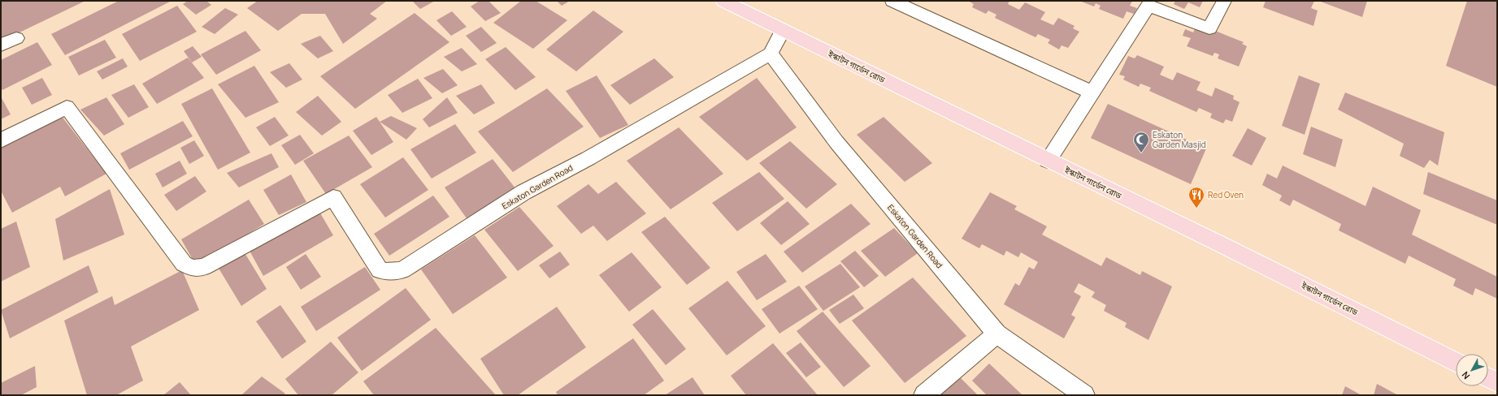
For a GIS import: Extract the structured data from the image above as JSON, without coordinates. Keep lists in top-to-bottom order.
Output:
{
  "streets": {
    "main road": ["ইস্কাটন গার্ডেন রোড"],
    "street": ["Eskaton Garden Road"]
  },
  "places": {
    "mosque": ["Eskaton Garden Masjid"],
    "restaurant": ["Red Oven"]
  },
  "north": "bottom left"
}
